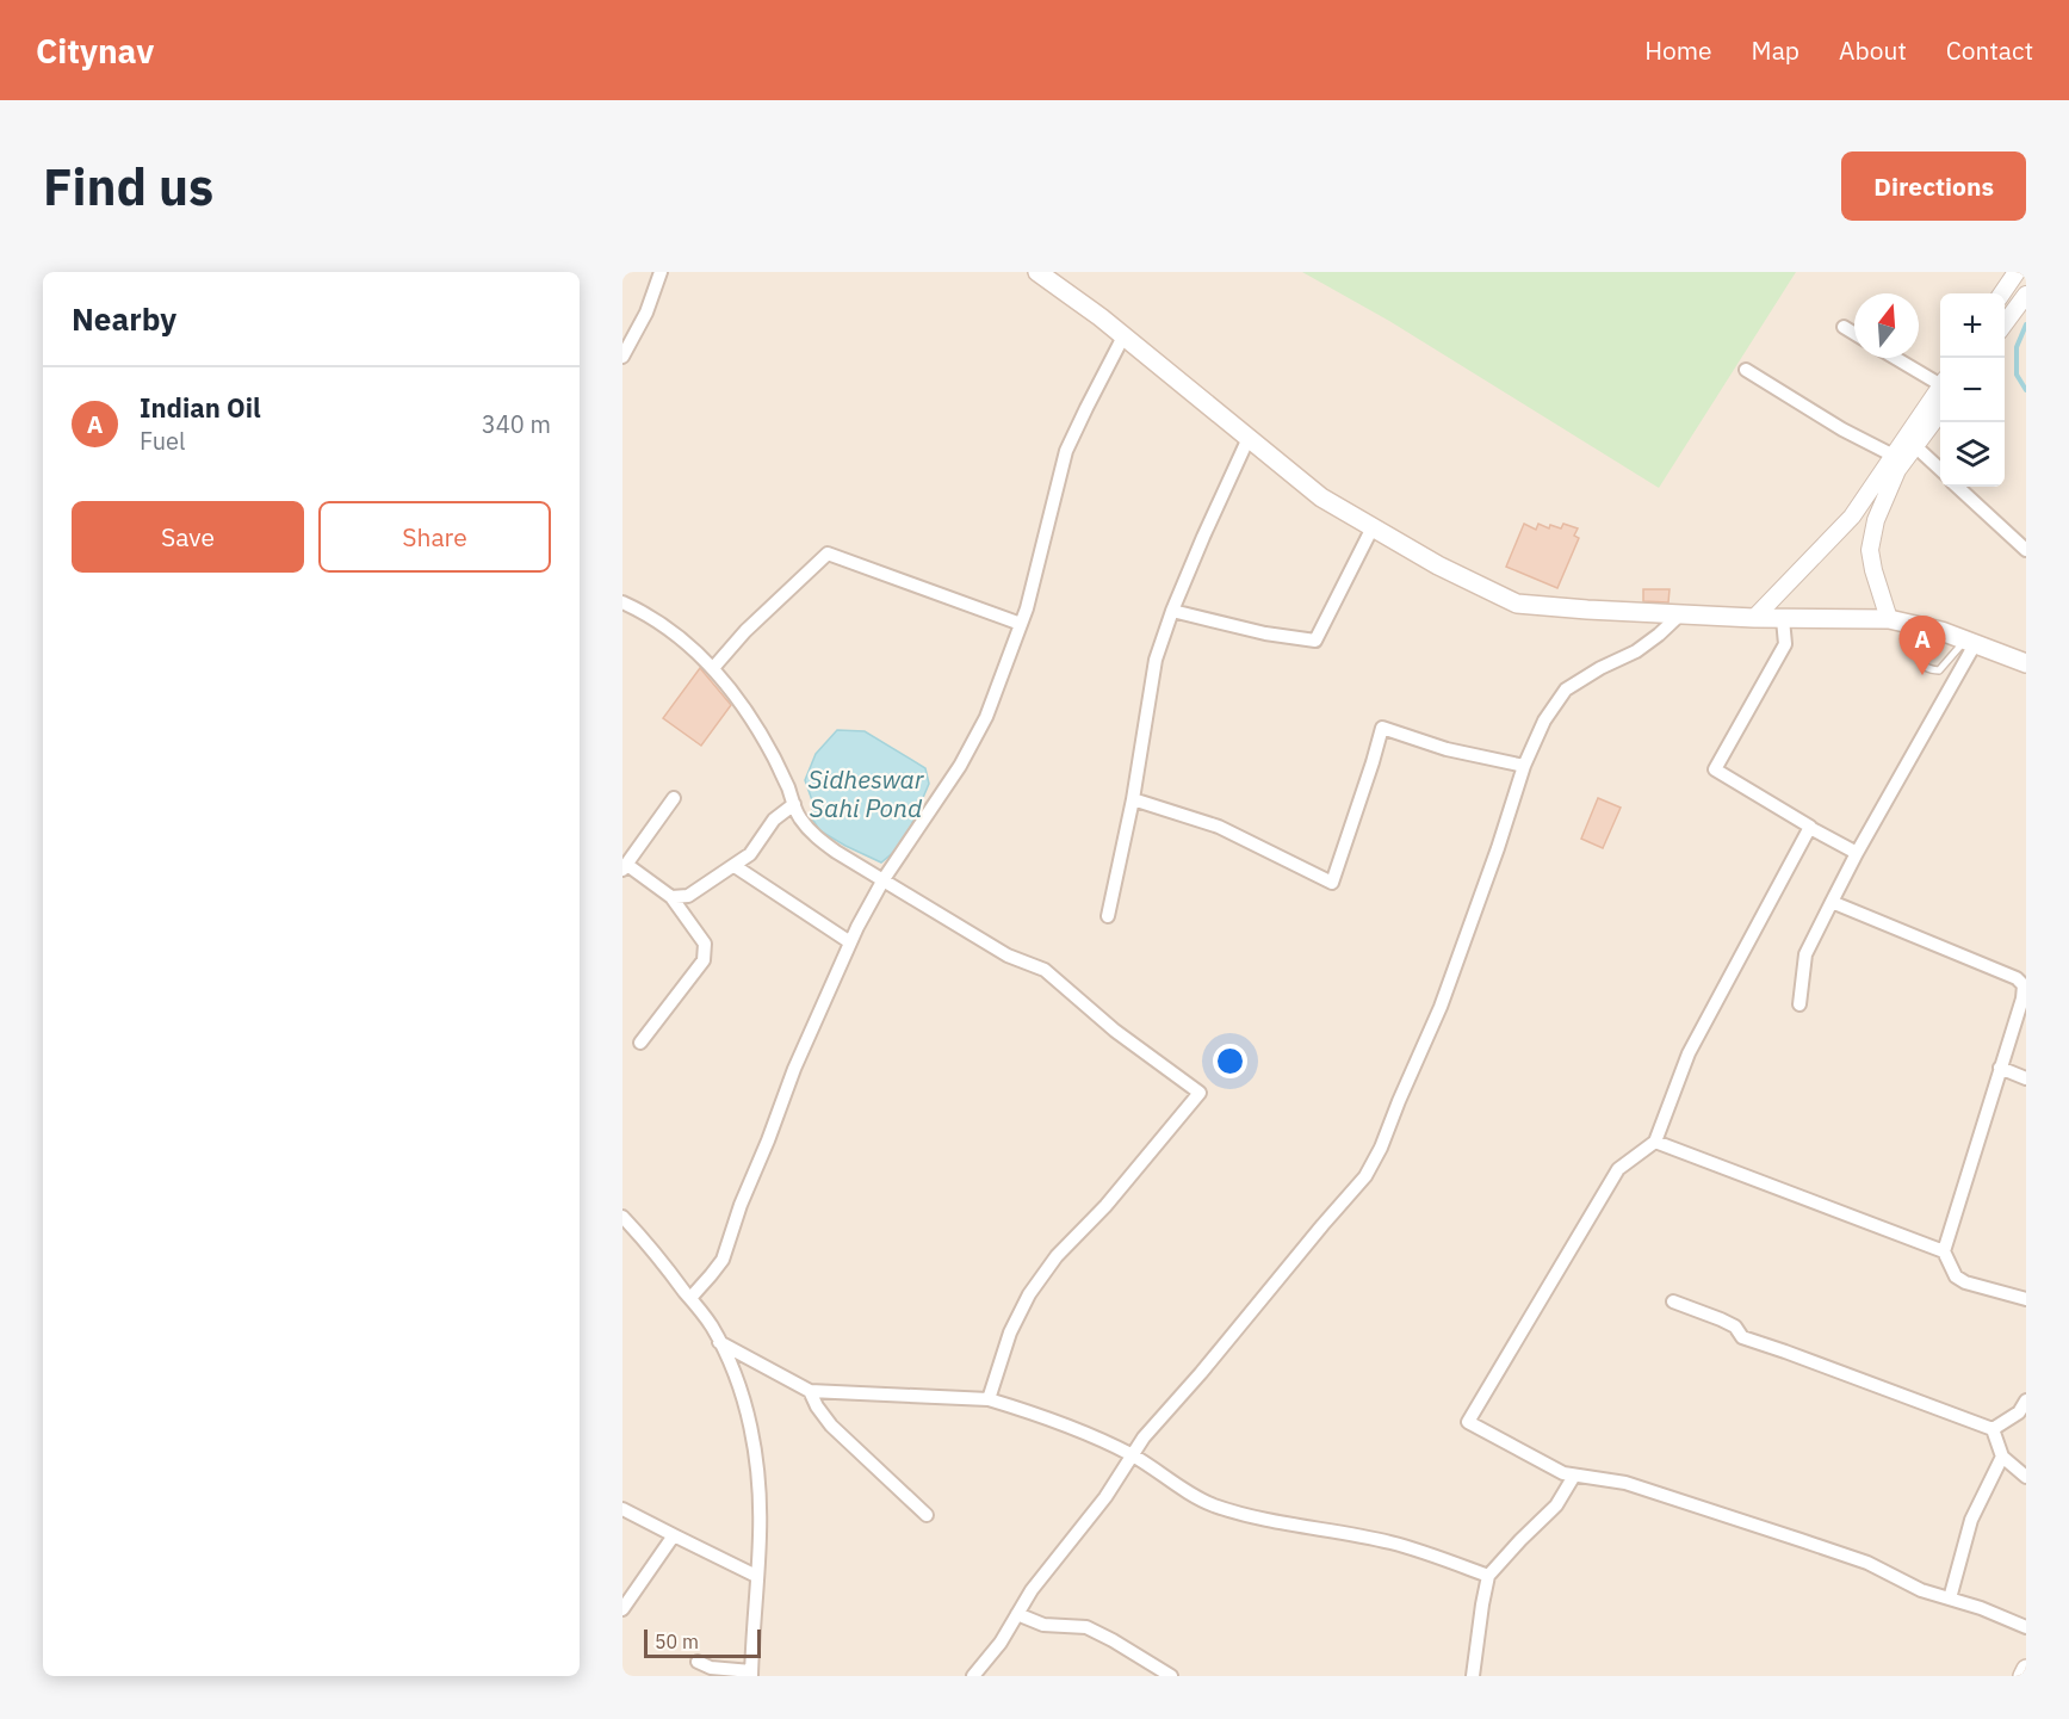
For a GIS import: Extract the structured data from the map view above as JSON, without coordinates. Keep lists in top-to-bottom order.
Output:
{
  "water": ["Sidheswar Sahi Pond"],
  "scale_bar": "50 m",
  "north": "top",
  "page": {
    "header": "Citynav",
    "nav": [
      "Home",
      "Map",
      "About",
      "Contact"
    ],
    "buttons": [
      "Directions",
      ["Save", "Share"]
    ],
    "title": "Find us",
    "heading": "Nearby",
    "map_buttons": ["+", "−"],
    "list": [
      {
        "mark": "A",
        "name": "Indian Oil",
        "note": "Fuel",
        "value": "340 m"
      }
    ],
    "pins": "A",
    "scale": "50 m"
  }
}
